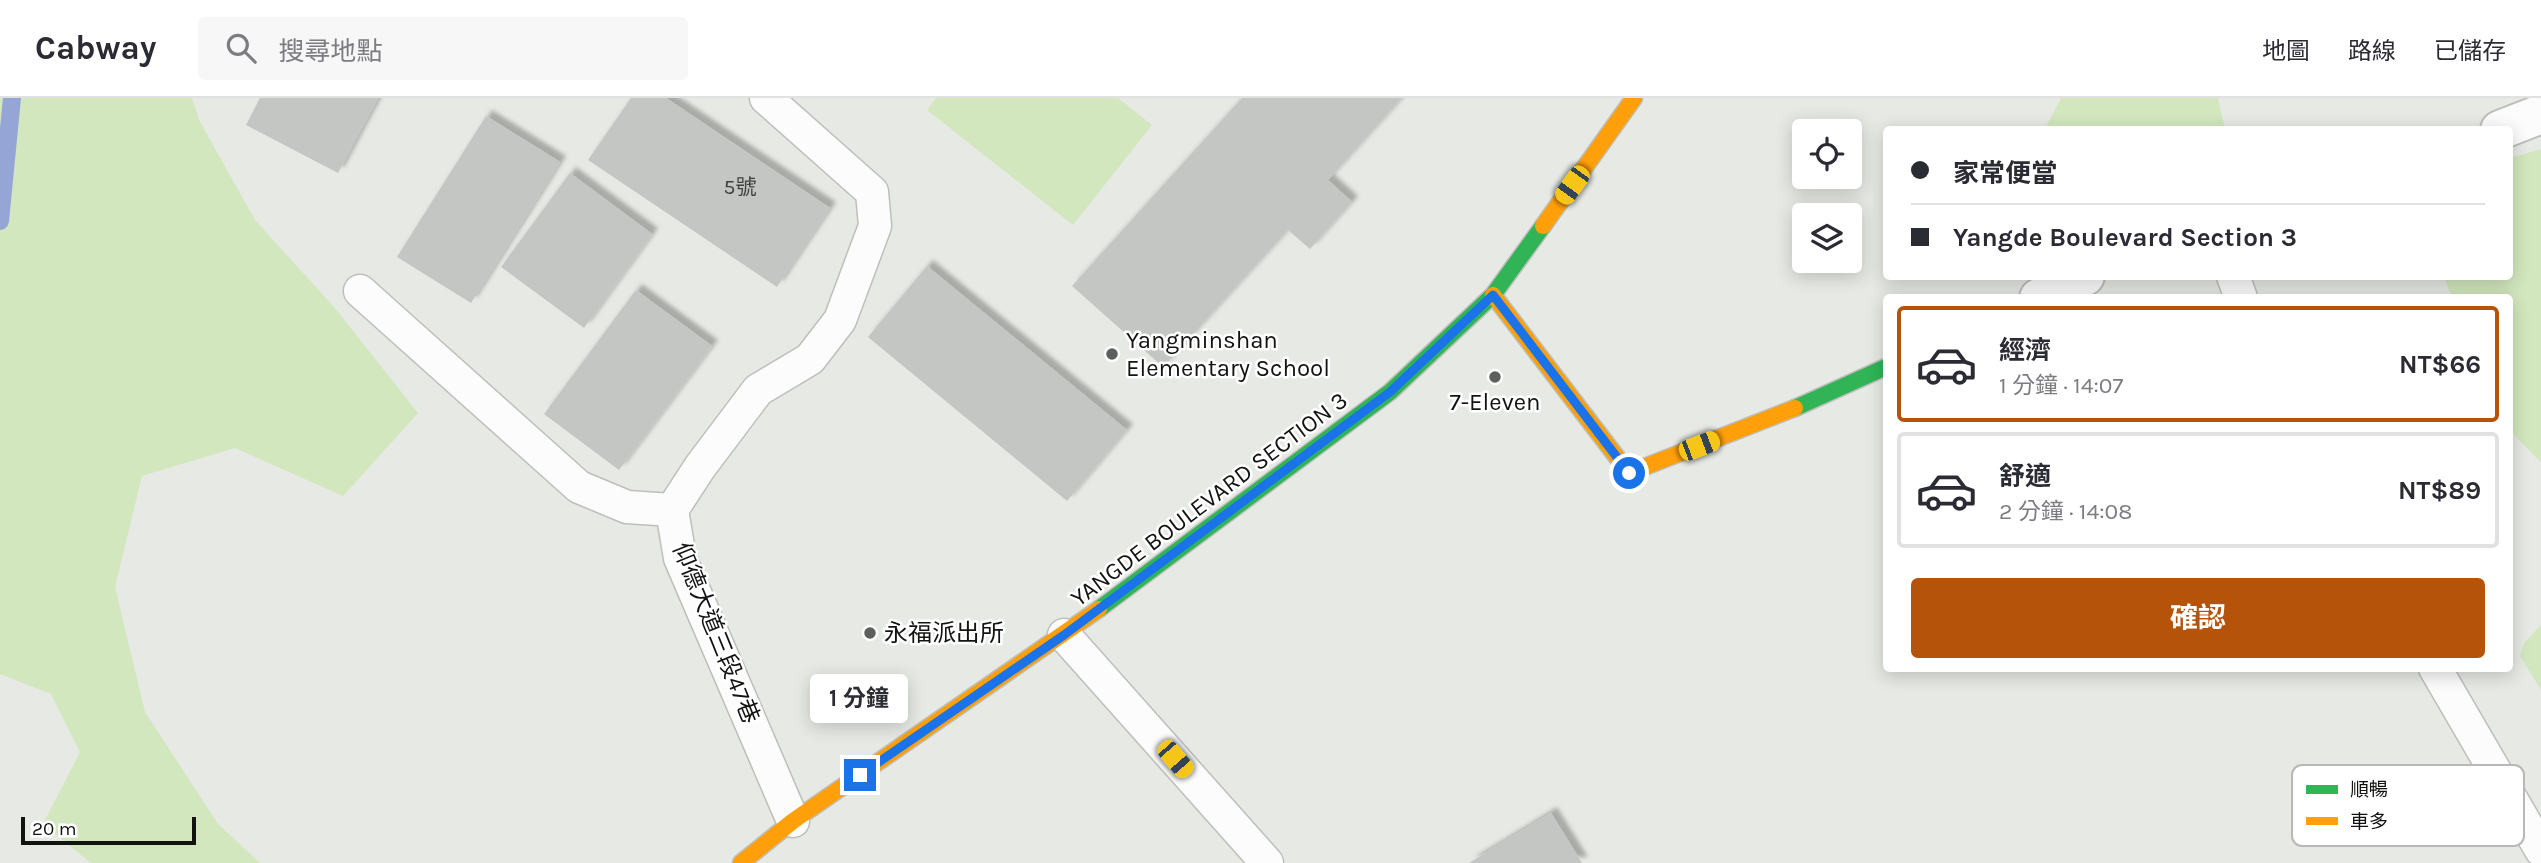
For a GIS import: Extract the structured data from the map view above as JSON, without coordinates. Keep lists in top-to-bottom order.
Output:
{
  "streets": {
    "main road": ["YANGDE BOULEVARD SECTION 3"],
    "lane": ["仰德大道三段47巷"]
  },
  "crossings": [
    ["YANGDE BOULEVARD SECTION 3", "仰德大道三段47巷"]
  ],
  "places": ["Yangminshan Elementary School", "7-Eleven", "永福派出所"],
  "house_numbers": ["5號"],
  "legend": ["順暢", "車多"],
  "scale_bar": "20 m",
  "page": {
    "header": "Cabway",
    "search": "搜尋地點",
    "nav": ["地圖", "路線", "已儲存"],
    "banner": ["家常便當", "Yangde Boulevard Section 3"],
    "list": [
      {
        "name": "經濟",
        "note": "1 分鐘 · 14:07",
        "value": "NT$66"
      },
      {
        "name": "舒適",
        "note": "2 分鐘 · 14:08",
        "value": "NT$89"
      }
    ],
    "buttons": "確認",
    "bubble": "1 分鐘",
    "scale": "20 m"
  }
}
